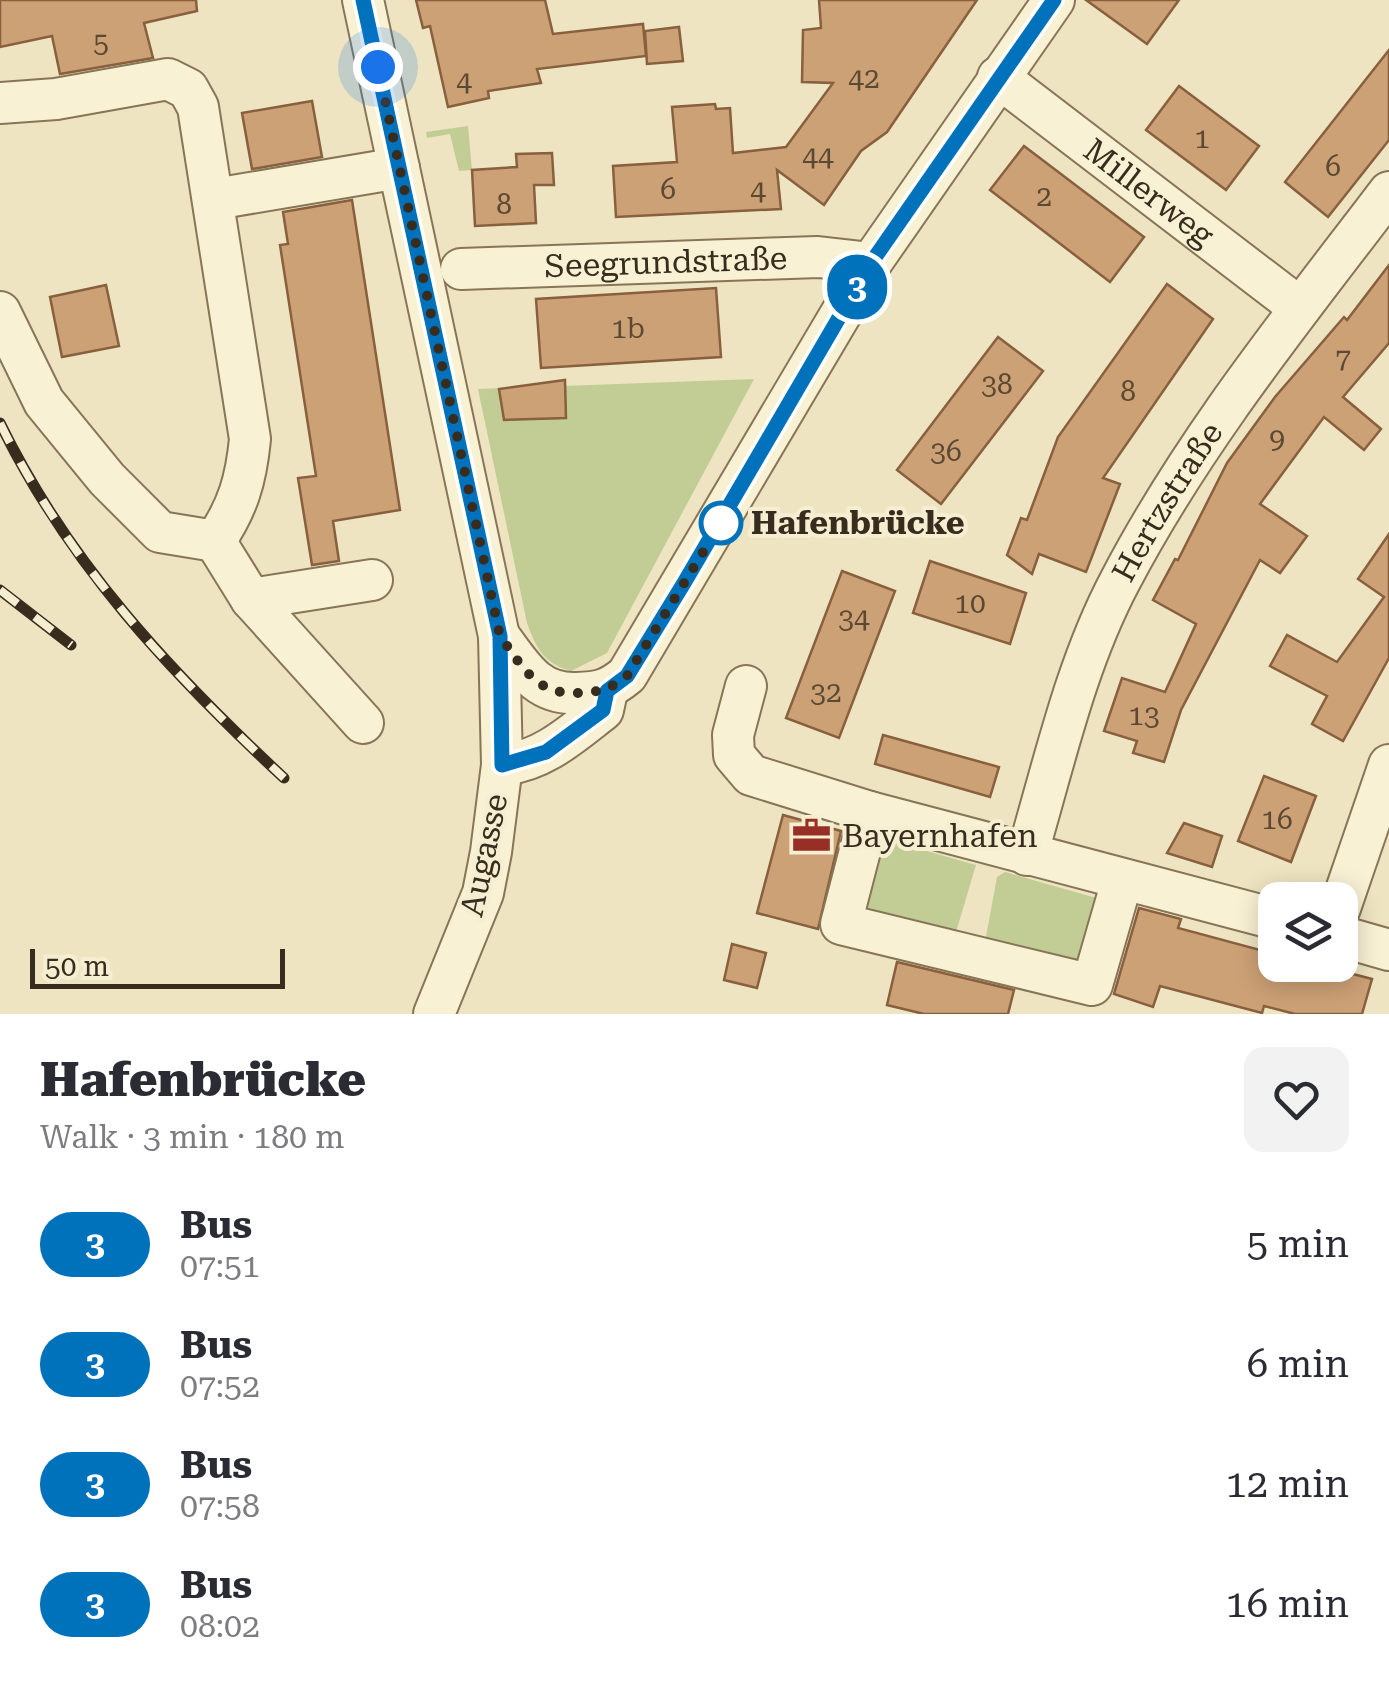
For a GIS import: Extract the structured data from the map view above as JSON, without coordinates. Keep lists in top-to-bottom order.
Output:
{
  "streets": {
    "street": [
      "Millerweg",
      "Seegrundstraße",
      "Hertzstraße",
      "Augasse"
    ]
  },
  "crossings": [
    ["Millerweg", "Hertzstraße"],
    ["Millerweg", "Augasse"],
    ["Seegrundstraße", "Augasse"]
  ],
  "places": {
    "other": ["Hafenbrücke"],
    "office": ["Bayernhafen"]
  },
  "lines": ["bus line 3"],
  "house_numbers": [
    "5",
    "42",
    "4",
    "1",
    "44",
    "6",
    "6",
    "4",
    "2",
    "8",
    "1b",
    "7",
    "38",
    "8",
    "9",
    "36",
    "10",
    "34",
    "32",
    "13",
    "16"
  ],
  "scale_bar": "50 m",
  "page": {
    "on_map": "3",
    "scale": "50 m",
    "heading": ["Hafenbrücke", "Walk · 3 min · 180 m"],
    "list": [
      {
        "mark": "3",
        "name": "Bus",
        "note": "07:51",
        "value": "5 min"
      },
      {
        "mark": "3",
        "name": "Bus",
        "note": "07:52",
        "value": "6 min"
      },
      {
        "mark": "3",
        "name": "Bus",
        "note": "07:58",
        "value": "12 min"
      },
      {
        "mark": "3",
        "name": "Bus",
        "note": "08:02",
        "value": "16 min"
      }
    ]
  }
}
